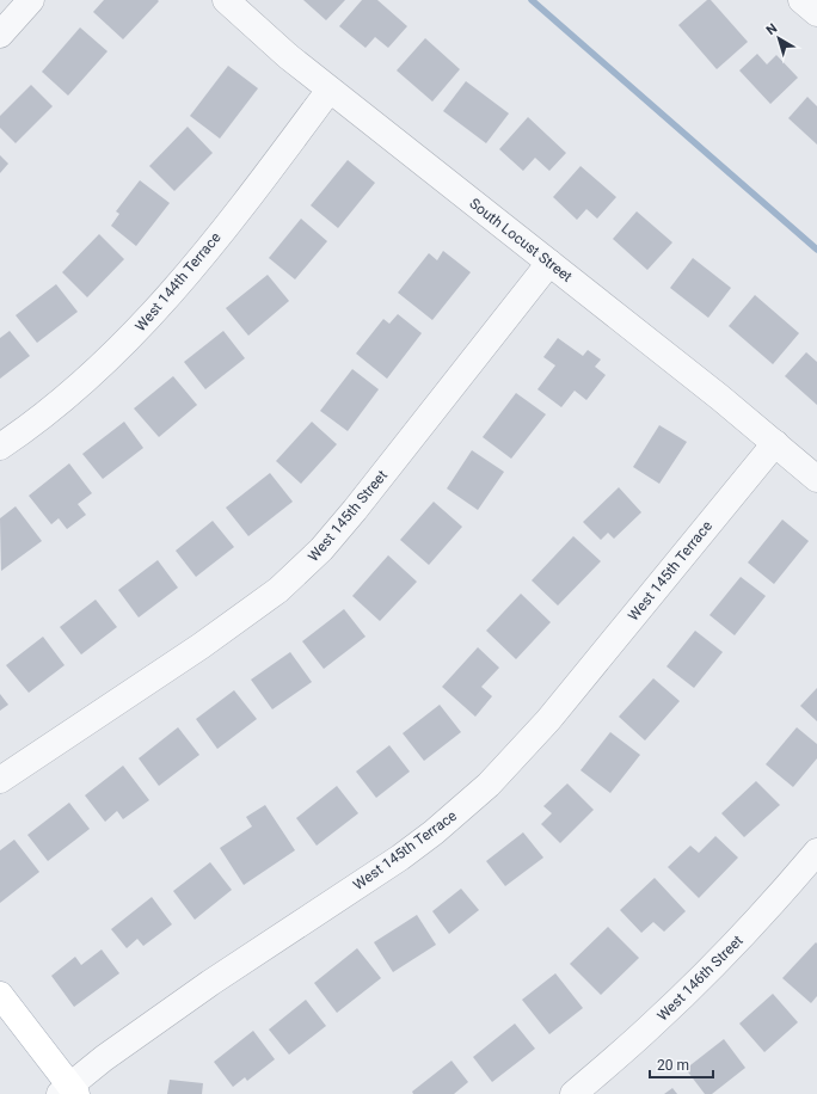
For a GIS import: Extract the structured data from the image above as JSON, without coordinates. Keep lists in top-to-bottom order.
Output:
{
  "streets": {
    "street": [
      "South Locust Street",
      "West 144th Terrace",
      "West 145th Street",
      "West 145th Terrace",
      "West 146th Street"
    ]
  },
  "crossings": [
    ["South Locust Street", "West 144th Terrace"],
    ["South Locust Street", "West 145th Street"],
    ["South Locust Street", "West 145th Terrace"]
  ],
  "scale_bar": "20 m",
  "north": "top left"
}
